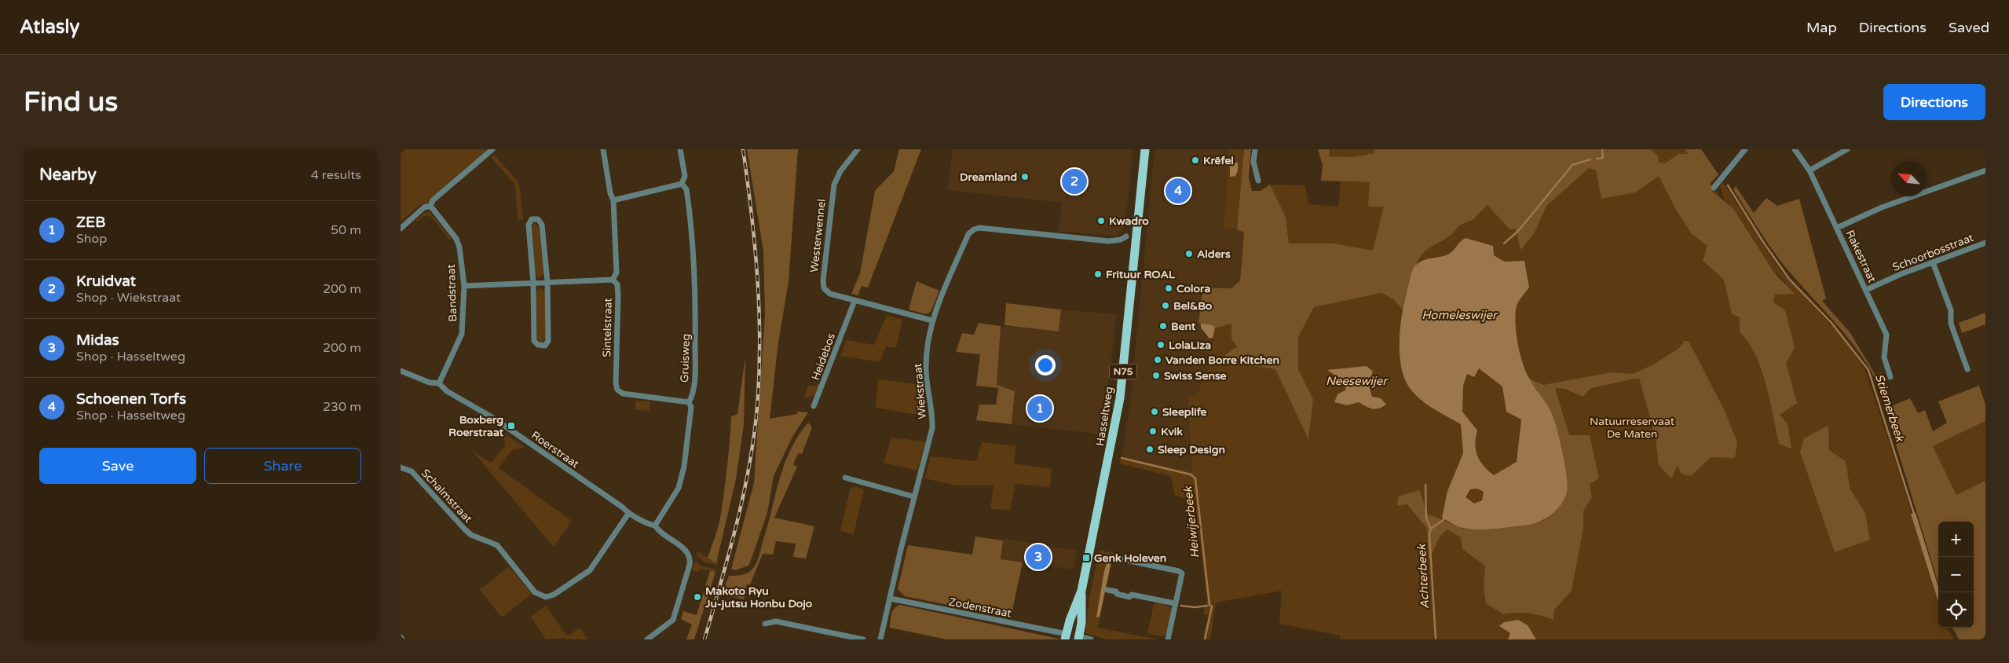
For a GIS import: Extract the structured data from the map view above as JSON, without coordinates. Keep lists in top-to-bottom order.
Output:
{
  "streets": {
    "main road": ["N75", "Hasseltweg"],
    "street": [
      "Westerwennel",
      "Schoorbosstraat",
      "Rakestraat",
      "Bandstraat",
      "Sintelstraat",
      "Heidebos",
      "Gruisweg",
      "Wiekstraat",
      "Roerstraat",
      "Schalmstraat",
      "Zodenstraat"
    ]
  },
  "crossings": [
    ["Westerwennel", "Heidebos"],
    ["Westerwennel", "Wiekstraat"],
    ["Schoorbosstraat", "Rakestraat"],
    ["Bandstraat", "Roerstraat"],
    ["Sintelstraat", "Gruisweg"],
    ["Gruisweg", "Roerstraat"],
    ["Wiekstraat", "Zodenstraat"],
    ["Hasseltweg", "Zodenstraat"],
    ["Roerstraat", "Schalmstraat"]
  ],
  "water": [
    "Homeleswijer",
    "Neesewijer",
    "Stiemerbeek",
    "Heiwijerbeek",
    "Achterbeek"
  ],
  "parks": ["Natuurreservaat De Maten"],
  "places": {
    "other": [
      "Krëfel",
      "Dreamland",
      "Kwadro",
      "Alders",
      "Frituur ROAL",
      "Colora",
      "Bel&Bo",
      "Bent",
      "LolaLiza",
      "Vanden Borre Kitchen",
      "Swiss Sense",
      "Sleeplife",
      "Kvik",
      "Sleep Design",
      "Makoto Ryu Ju-jutsu Honbu Dojo"
    ],
    "transit": ["Boxberg Roerstraat", "Genk Holeven"]
  },
  "north": "top left",
  "page": {
    "header": "Atlasly",
    "nav": ["Map", "Directions", "Saved"],
    "buttons": [
      "Directions",
      ["Save", "Share"]
    ],
    "title": "Find us",
    "heading": ["Nearby", "4 results"],
    "pins": [
      "2",
      "4",
      "1",
      "3"
    ],
    "list": [
      {
        "mark": "1",
        "name": "ZEB",
        "note": "Shop",
        "value": "50 m"
      },
      {
        "mark": "2",
        "name": "Kruidvat",
        "note": "Shop · Wiekstraat",
        "value": "200 m"
      },
      {
        "mark": "3",
        "name": "Midas",
        "note": "Shop · Hasseltweg",
        "value": "200 m"
      },
      {
        "mark": "4",
        "name": "Schoenen Torfs",
        "note": "Shop · Hasseltweg",
        "value": "230 m"
      }
    ],
    "map_buttons": ["+", "−"]
  }
}
